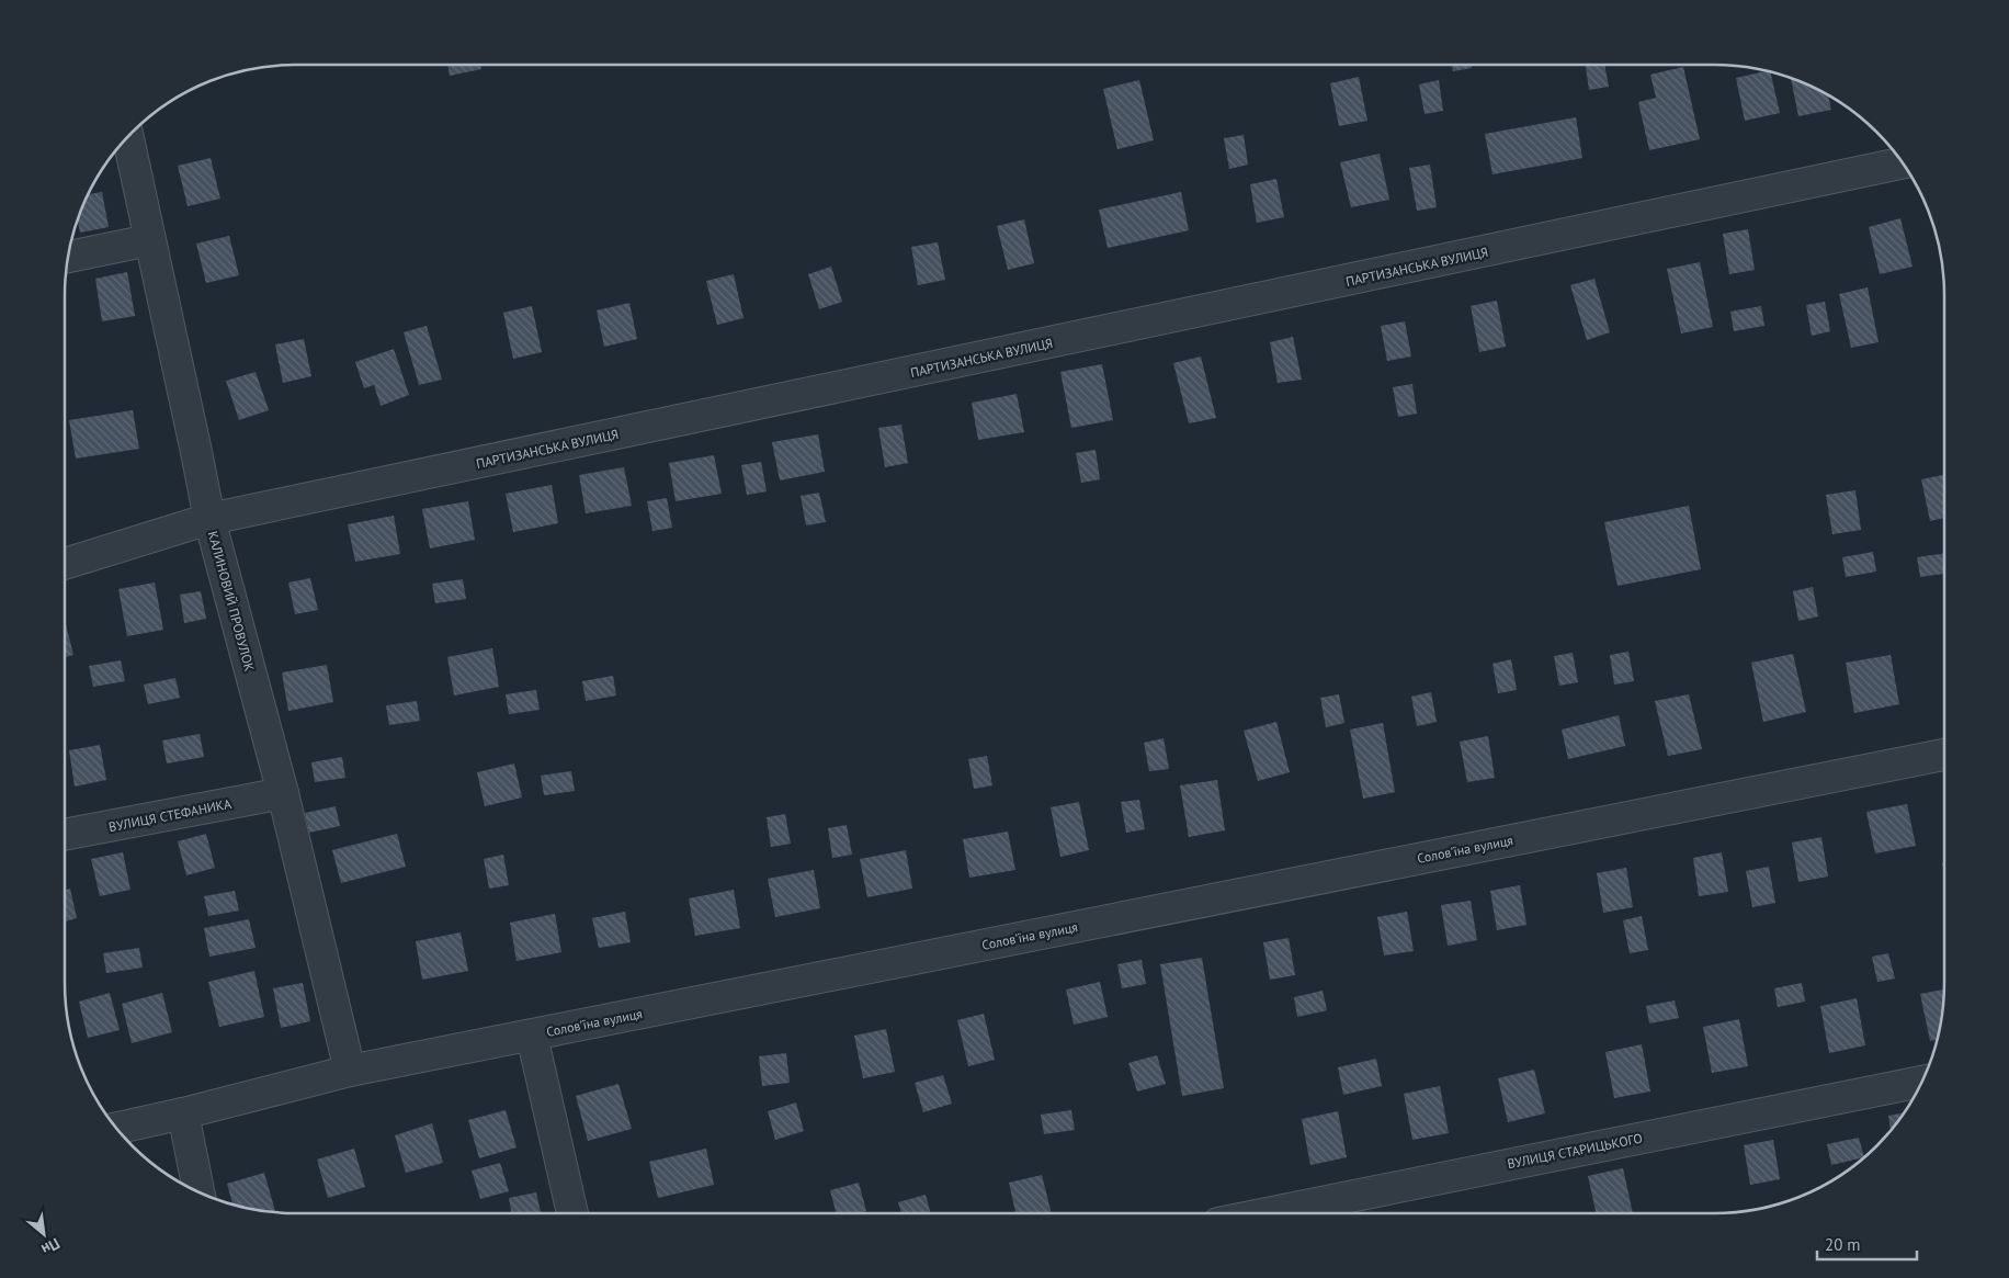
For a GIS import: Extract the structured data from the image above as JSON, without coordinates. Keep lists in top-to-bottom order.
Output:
{
  "streets": {
    "street": [
      "ПАРТИЗАНСЬКА ВУЛИЦЯ",
      "КАЛИНОВИЙ ПРОВУЛОК",
      "ВУЛИЦЯ СТЕФАНИКА",
      "Соловʼїна вулиця",
      "ВУЛИЦЯ СТАРИЦЬКОГО"
    ]
  },
  "crossings": [
    ["ПАРТИЗАНСЬКА ВУЛИЦЯ", "КАЛИНОВИЙ ПРОВУЛОК"],
    ["КАЛИНОВИЙ ПРОВУЛОК", "ВУЛИЦЯ СТЕФАНИКА"],
    ["КАЛИНОВИЙ ПРОВУЛОК", "Соловʼїна вулиця"]
  ],
  "scale_bar": "20 m",
  "north": "bottom right"
}
